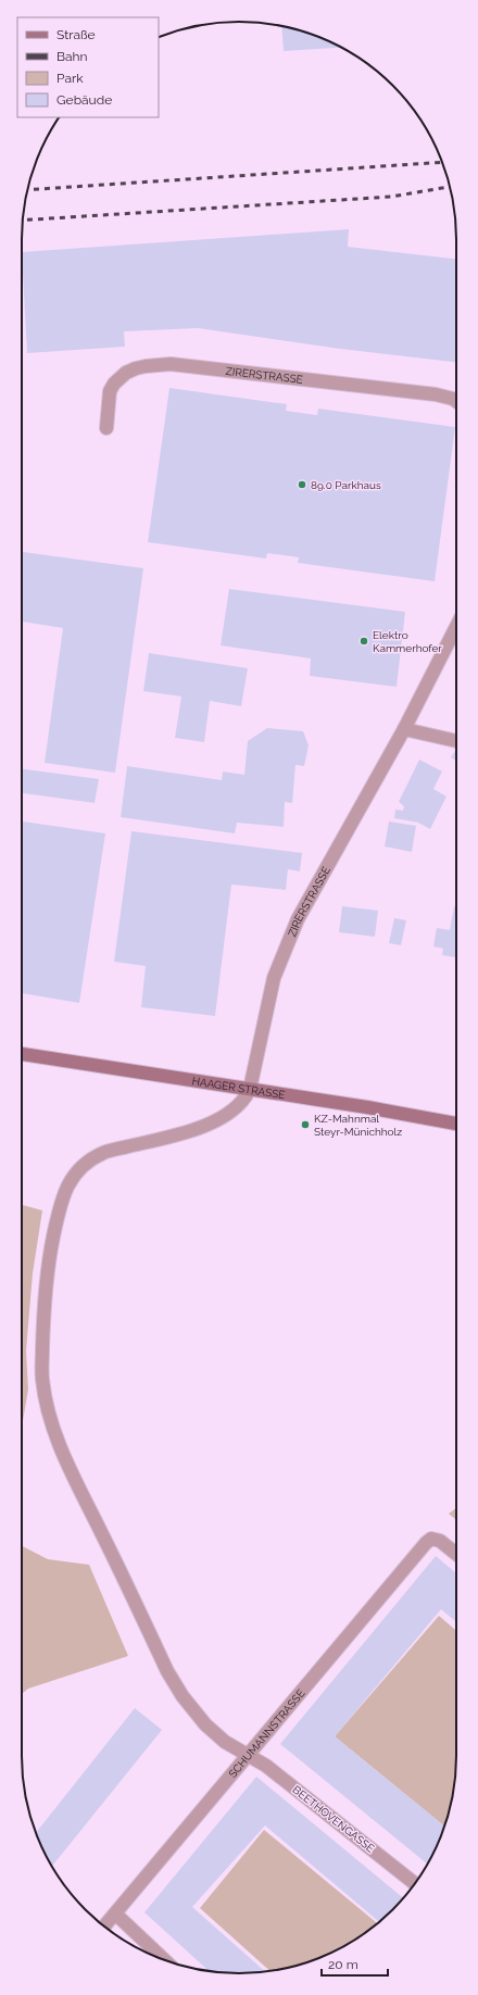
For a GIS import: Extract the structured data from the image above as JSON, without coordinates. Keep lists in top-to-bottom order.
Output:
{
  "streets": {
    "main road": ["HAAGER STRASSE"],
    "street": ["ZIRERSTRASSE", "SCHUMANNSTRASSE", "BEETHOVENGASSE"]
  },
  "crossings": [
    ["ZIRERSTRASSE", "HAAGER STRASSE"],
    ["ZIRERSTRASSE", "BEETHOVENGASSE"],
    ["HAAGER STRASSE", "BEETHOVENGASSE"],
    ["SCHUMANNSTRASSE", "BEETHOVENGASSE"]
  ],
  "places": ["89.0 Parkhaus", "Elektro Kammerhofer", "KZ-Mahnmal Steyr-Münichholz"],
  "legend": [
    "Straße",
    "Bahn",
    "Park",
    "Gebäude"
  ],
  "scale_bar": "20 m"
}
